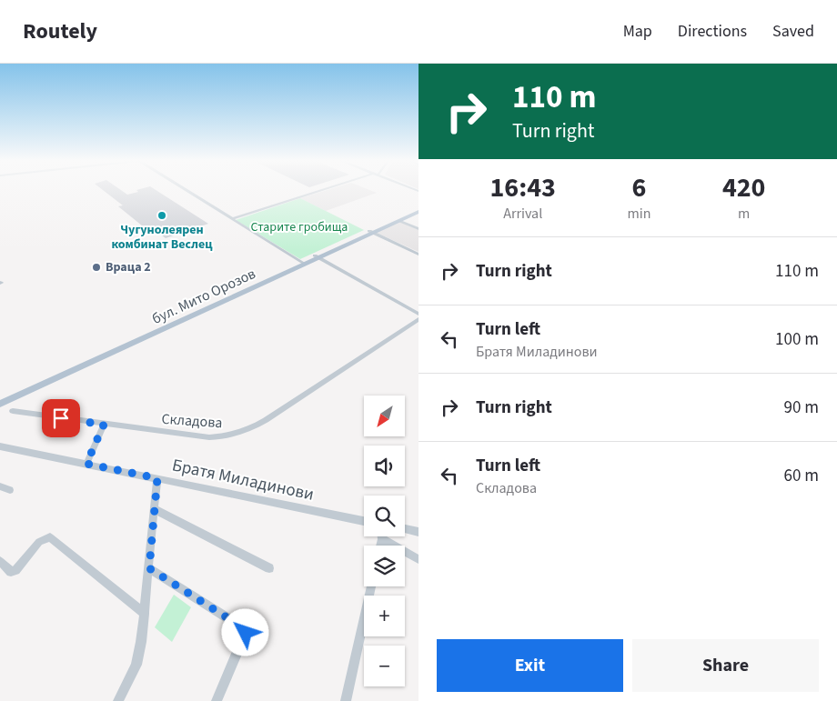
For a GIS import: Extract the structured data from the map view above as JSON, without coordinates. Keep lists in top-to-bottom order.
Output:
{
  "streets": {
    "main road": ["бул. Мито Орозов"],
    "street": ["Складова", "Братя Миладинови"]
  },
  "parks": ["Старите гробища"],
  "places": ["Чугунолеярен комбинат Веслец", "Враца 2"],
  "north": "bottom left",
  "page": {
    "header": "Routely",
    "nav": ["Map", "Directions", "Saved"],
    "turn": ["110 m", "Turn right"],
    "eta": [
      "16:43",
      "Arrival",
      "6",
      "min",
      "420",
      "m"
    ],
    "list": [
      {
        "name": "Turn right",
        "value": "110 m"
      },
      {
        "name": "Turn left",
        "note": "Братя Миладинови",
        "value": "100 m"
      },
      {
        "name": "Turn right",
        "value": "90 m"
      },
      {
        "name": "Turn left",
        "note": "Складова",
        "value": "60 m"
      }
    ],
    "map_buttons": ["+", "−"],
    "buttons": ["Exit", "Share"]
  }
}
